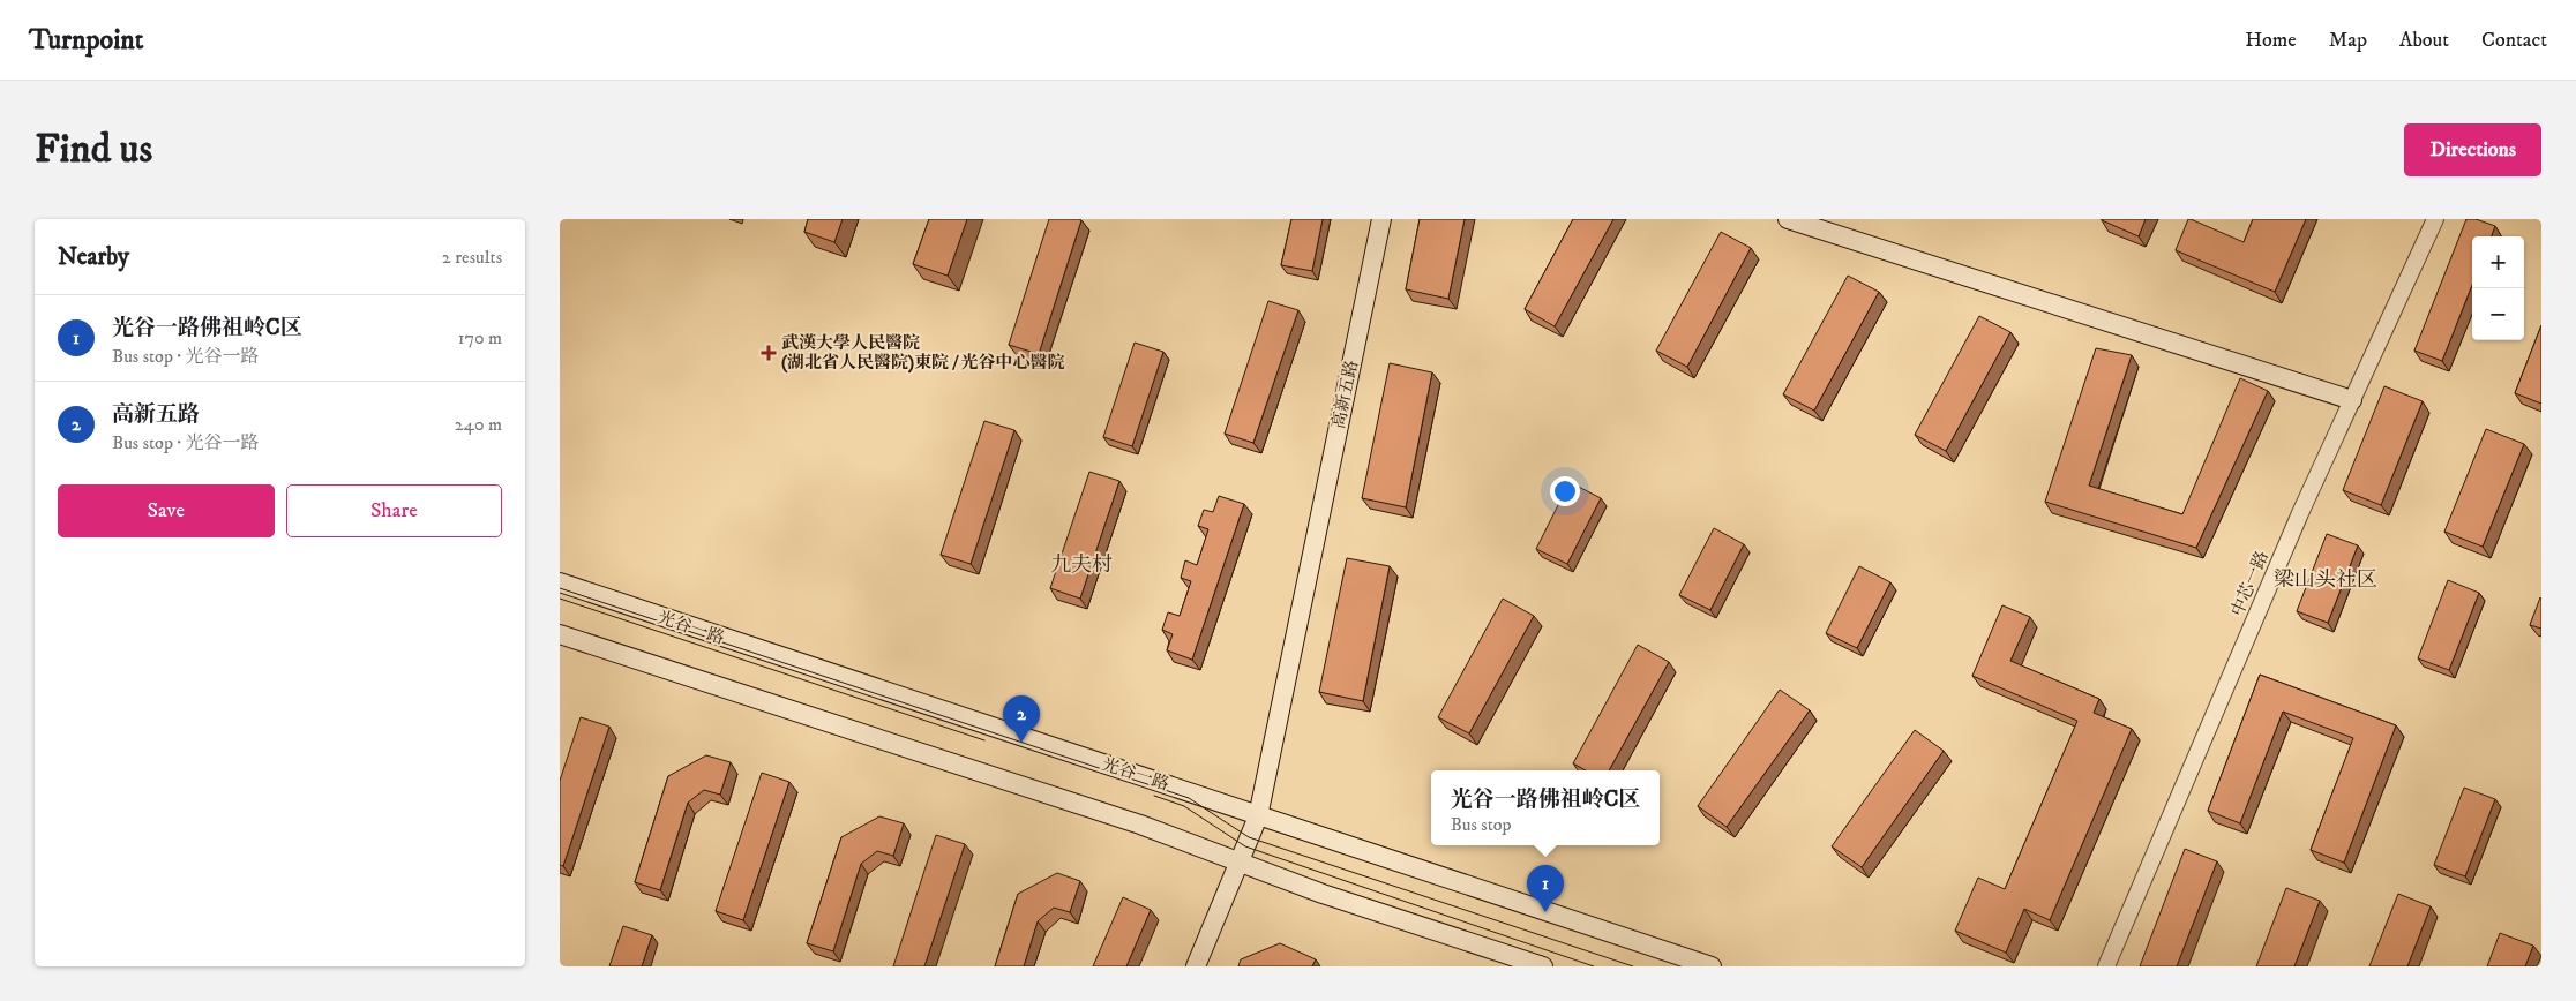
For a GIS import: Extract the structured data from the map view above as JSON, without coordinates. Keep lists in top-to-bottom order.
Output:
{
  "streets": {
    "main road": ["高新五路", "光谷一路"],
    "street": ["中芯一路"]
  },
  "crossings": [
    ["高新五路", "光谷一路"]
  ],
  "districts": ["九夫村", "梁山头社区"],
  "places": {
    "health": ["武漢大學人民醫院 (湖北省人民醫院)東院 / 光谷中心醫院"]
  },
  "page": {
    "header": "Turnpoint",
    "nav": [
      "Home",
      "Map",
      "About",
      "Contact"
    ],
    "buttons": [
      "Directions",
      ["Save", "Share"]
    ],
    "title": "Find us",
    "heading": ["Nearby", "2 results"],
    "map_buttons": ["+", "−"],
    "list": [
      {
        "mark": "1",
        "name": "光谷一路佛祖岭C区",
        "note": "Bus stop · 光谷一路",
        "value": "170 m"
      },
      {
        "mark": "2",
        "name": "高新五路",
        "note": "Bus stop · 光谷一路",
        "value": "240 m"
      }
    ],
    "pins": ["2", "1"],
    "popup": ["光谷一路佛祖岭C区", "Bus stop"]
  }
}
